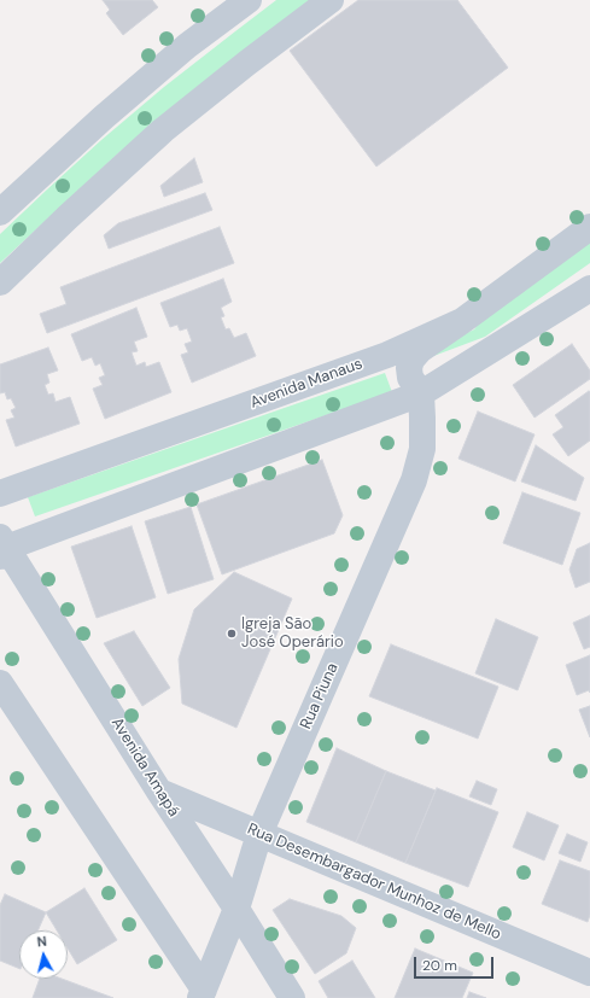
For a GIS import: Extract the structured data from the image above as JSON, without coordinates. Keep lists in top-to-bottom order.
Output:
{
  "streets": {
    "street": [
      "Avenida Manaus",
      "Rua Piuna",
      "Avenida Amapá",
      "Rua Desembargador Munhoz de Mello"
    ]
  },
  "crossings": [
    ["Rua Piuna", "Avenida Amapá"],
    ["Rua Piuna", "Rua Desembargador Munhoz de Mello"],
    ["Avenida Amapá", "Rua Desembargador Munhoz de Mello"]
  ],
  "places": ["Igreja São José Operário"],
  "scale_bar": "20 m",
  "north": "top"
}
